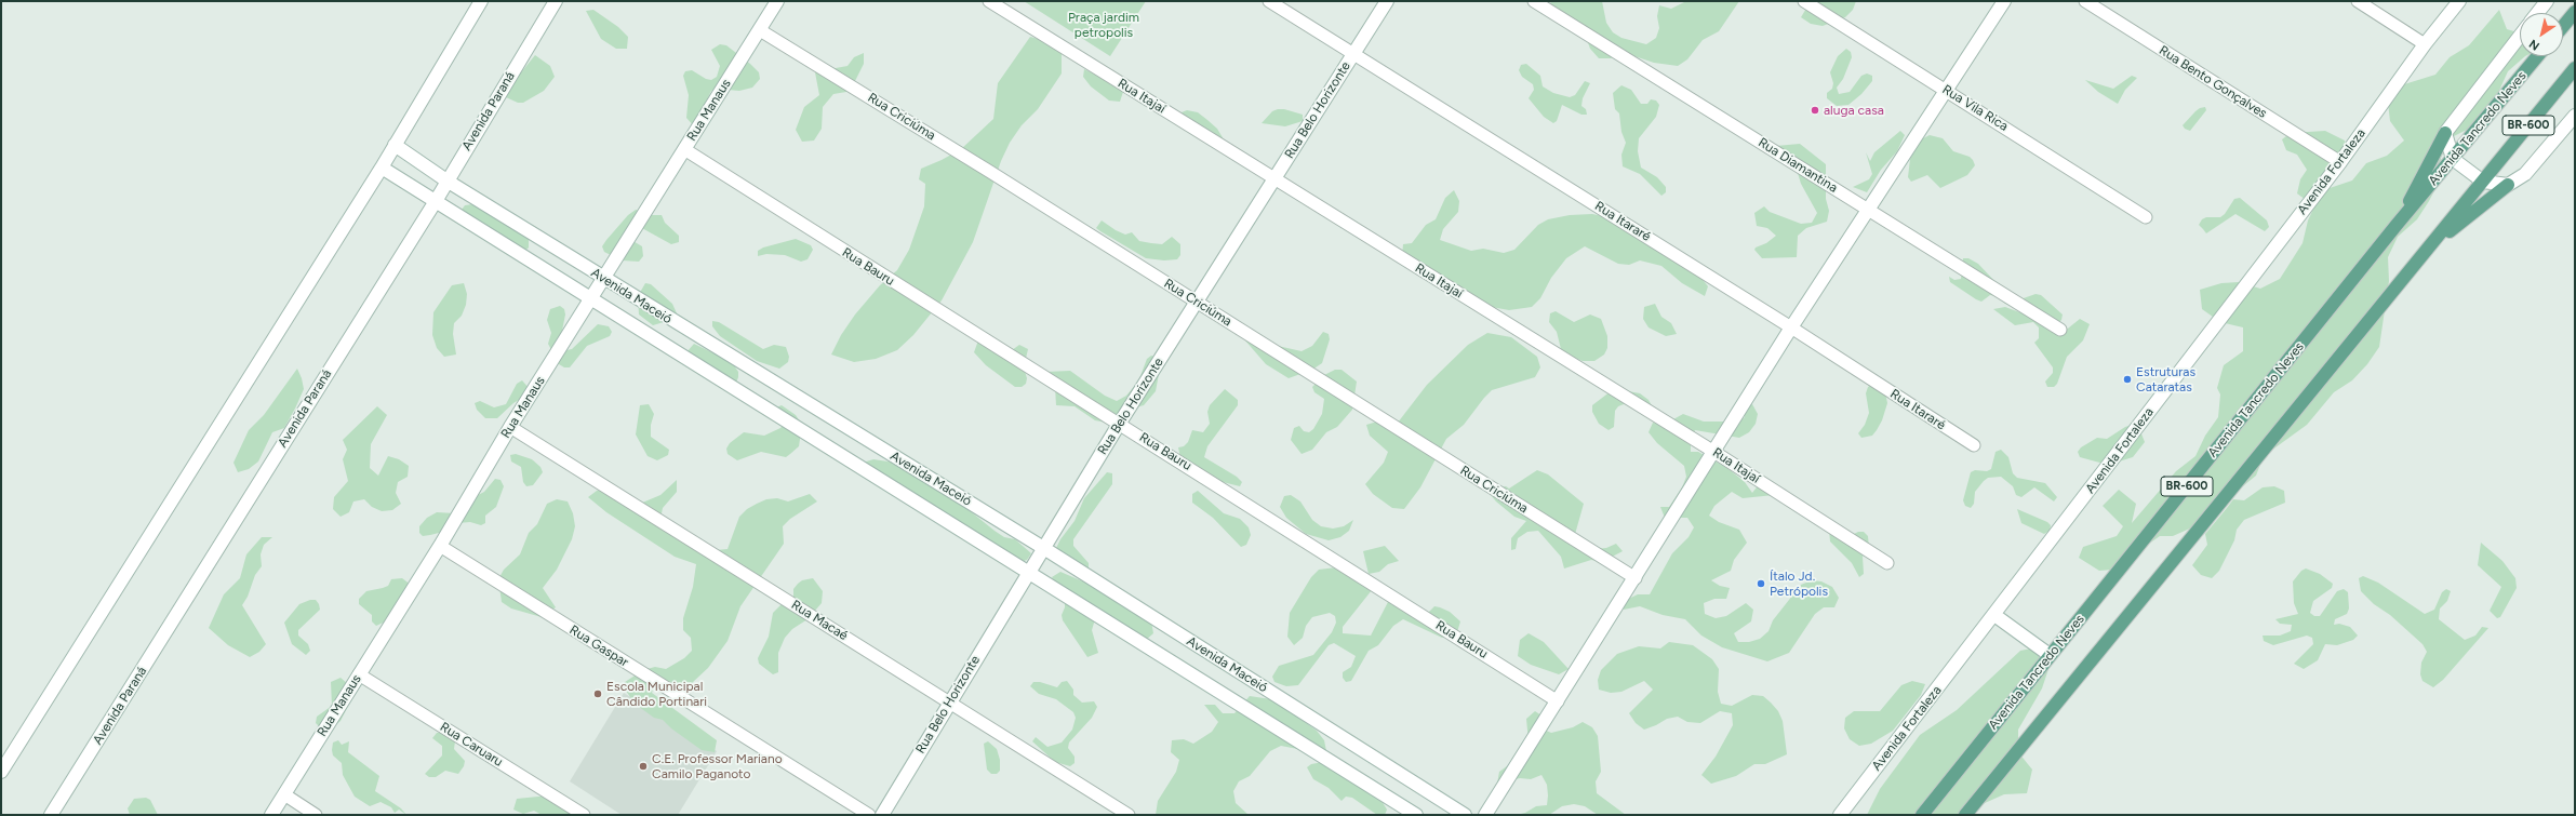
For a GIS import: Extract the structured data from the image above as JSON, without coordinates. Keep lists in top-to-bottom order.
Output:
{
  "streets": {
    "main road": ["BR-600", "Avenida Tancredo Neves"],
    "street": [
      "Rua Bento Gonçalves",
      "Rua Itajaí",
      "Rua Vila Rica",
      "Rua Manaus",
      "Rua Belo Horizonte",
      "Avenida Paraná",
      "Rua Criciúma",
      "Rua Diamantina",
      "Avenida Fortaleza",
      "Rua Itararé",
      "Rua Bauru",
      "Avenida Maceió",
      "Rua Macaé",
      "Rua Gaspar",
      "Rua Caruaru"
    ]
  },
  "crossings": [
    ["Rua Bento Gonçalves", "Avenida Fortaleza"],
    ["Rua Itajaí", "Rua Belo Horizonte"],
    ["Rua Manaus", "Rua Criciúma"],
    ["Rua Manaus", "Rua Bauru"],
    ["Rua Manaus", "Avenida Maceió"],
    ["Rua Manaus", "Rua Macaé"],
    ["Rua Manaus", "Rua Gaspar"],
    ["Rua Manaus", "Rua Caruaru"],
    ["Rua Belo Horizonte", "Rua Criciúma"],
    ["Rua Belo Horizonte", "Rua Itararé"],
    ["Rua Belo Horizonte", "Rua Bauru"],
    ["Rua Belo Horizonte", "Avenida Maceió"],
    ["Rua Belo Horizonte", "Rua Macaé"],
    ["Avenida Paraná", "Avenida Maceió"]
  ],
  "parks": ["Praça jardim petropolis"],
  "places": [
    "aluga casa",
    "Estruturas Cataratas",
    "Ítalo Jd. Petrópolis",
    "Escola Municipal Cândido Portinari",
    "C.E. Professor Mariano Camilo Paganoto"
  ],
  "north": "bottom left"
}
